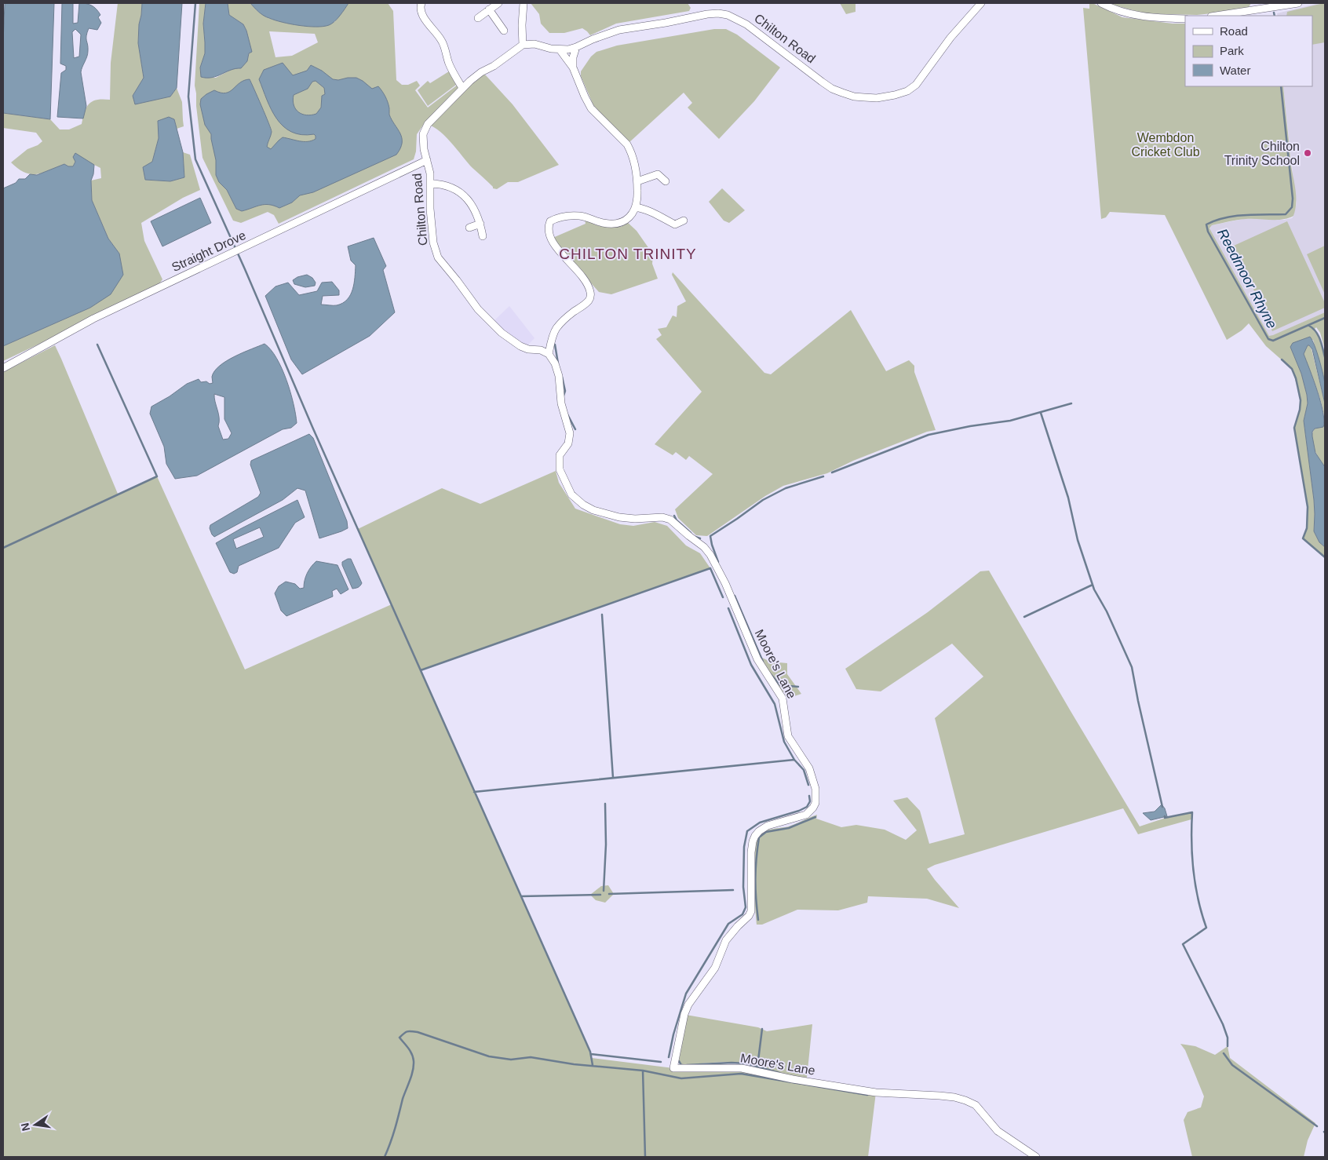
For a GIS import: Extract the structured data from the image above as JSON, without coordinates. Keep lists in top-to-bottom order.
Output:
{
  "streets": {
    "street": ["Chilton Road", "Straight Drove", "Moore's Lane"]
  },
  "crossings": [
    ["Chilton Road", "Straight Drove"],
    ["Chilton Road", "Moore's Lane"]
  ],
  "districts": ["CHILTON TRINITY"],
  "water": ["Reedmoor Rhyne"],
  "parks": ["Wembdon Cricket Club"],
  "places": ["Chilton Trinity School"],
  "legend": ["Road", "Park", "Water"],
  "north": "left"
}
